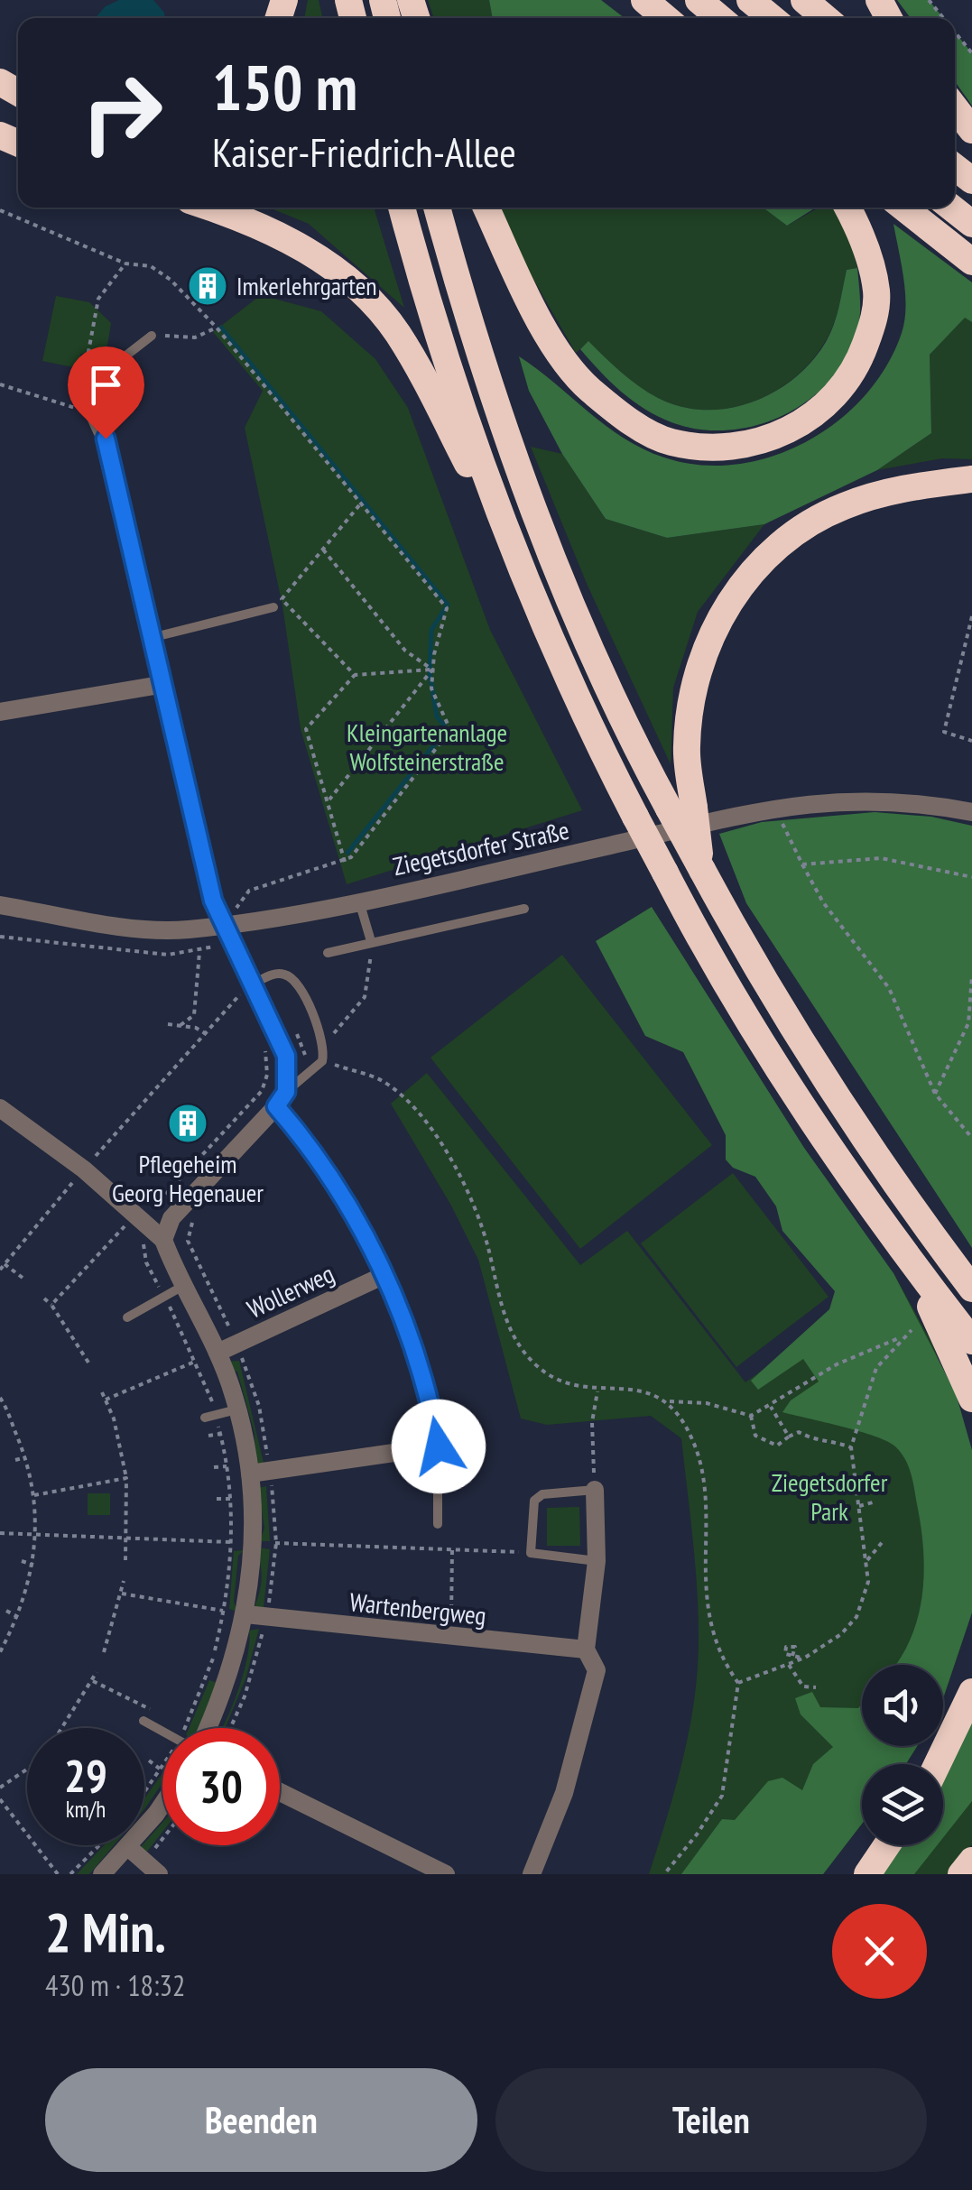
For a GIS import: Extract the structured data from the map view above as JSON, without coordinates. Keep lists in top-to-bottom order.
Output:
{
  "streets": {
    "street": ["Ziegetsdorfer Straße", "Wollerweg", "Wartenbergweg"]
  },
  "parks": ["Kleingartenanlage Wolfsteinerstraße", "Ziegetsdorfer Park"],
  "places": {
    "building": ["Imkerlehrgarten", "Pflegeheim Georg Hegenauer"]
  },
  "page": {
    "turn": ["150 m", "Kaiser-Friedrich-Allee"],
    "speed": "29 km/h",
    "limit": "30",
    "heading": ["2 Min.", "430 m · 18:32"],
    "buttons": ["Beenden", "Teilen"]
  }
}
